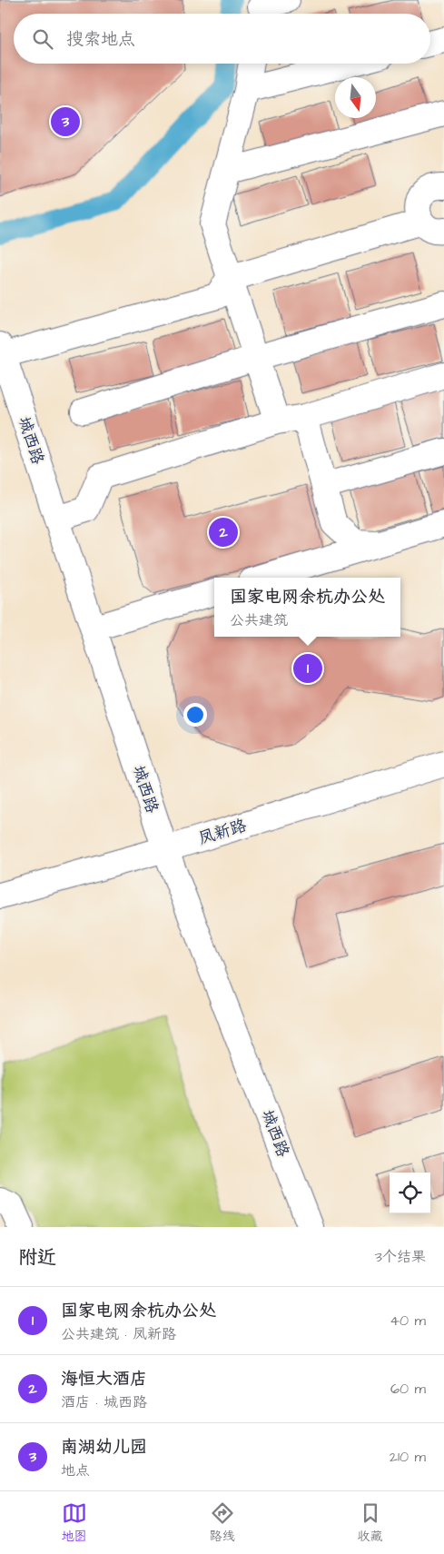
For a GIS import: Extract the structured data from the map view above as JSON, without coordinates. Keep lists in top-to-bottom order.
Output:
{
  "streets": {
    "street": ["城西路", "凤新路"]
  },
  "crossings": [
    ["城西路", "凤新路"]
  ],
  "north": "bottom",
  "page": {
    "search": "搜索地点",
    "pins": ["3", "2", "1"],
    "popup": ["国家电网余杭办公处", "公共建筑"],
    "heading": ["附近", "3个结果"],
    "list": [
      {
        "mark": "1",
        "name": "国家电网余杭办公处",
        "note": "公共建筑 · 凤新路",
        "value": "40 m"
      },
      {
        "mark": "2",
        "name": "海恒大酒店",
        "note": "酒店 · 城西路",
        "value": "60 m"
      },
      {
        "mark": "3",
        "name": "南湖幼儿园",
        "note": "地点",
        "value": "210 m"
      }
    ],
    "nav": ["地图", "路线", "收藏"]
  }
}
